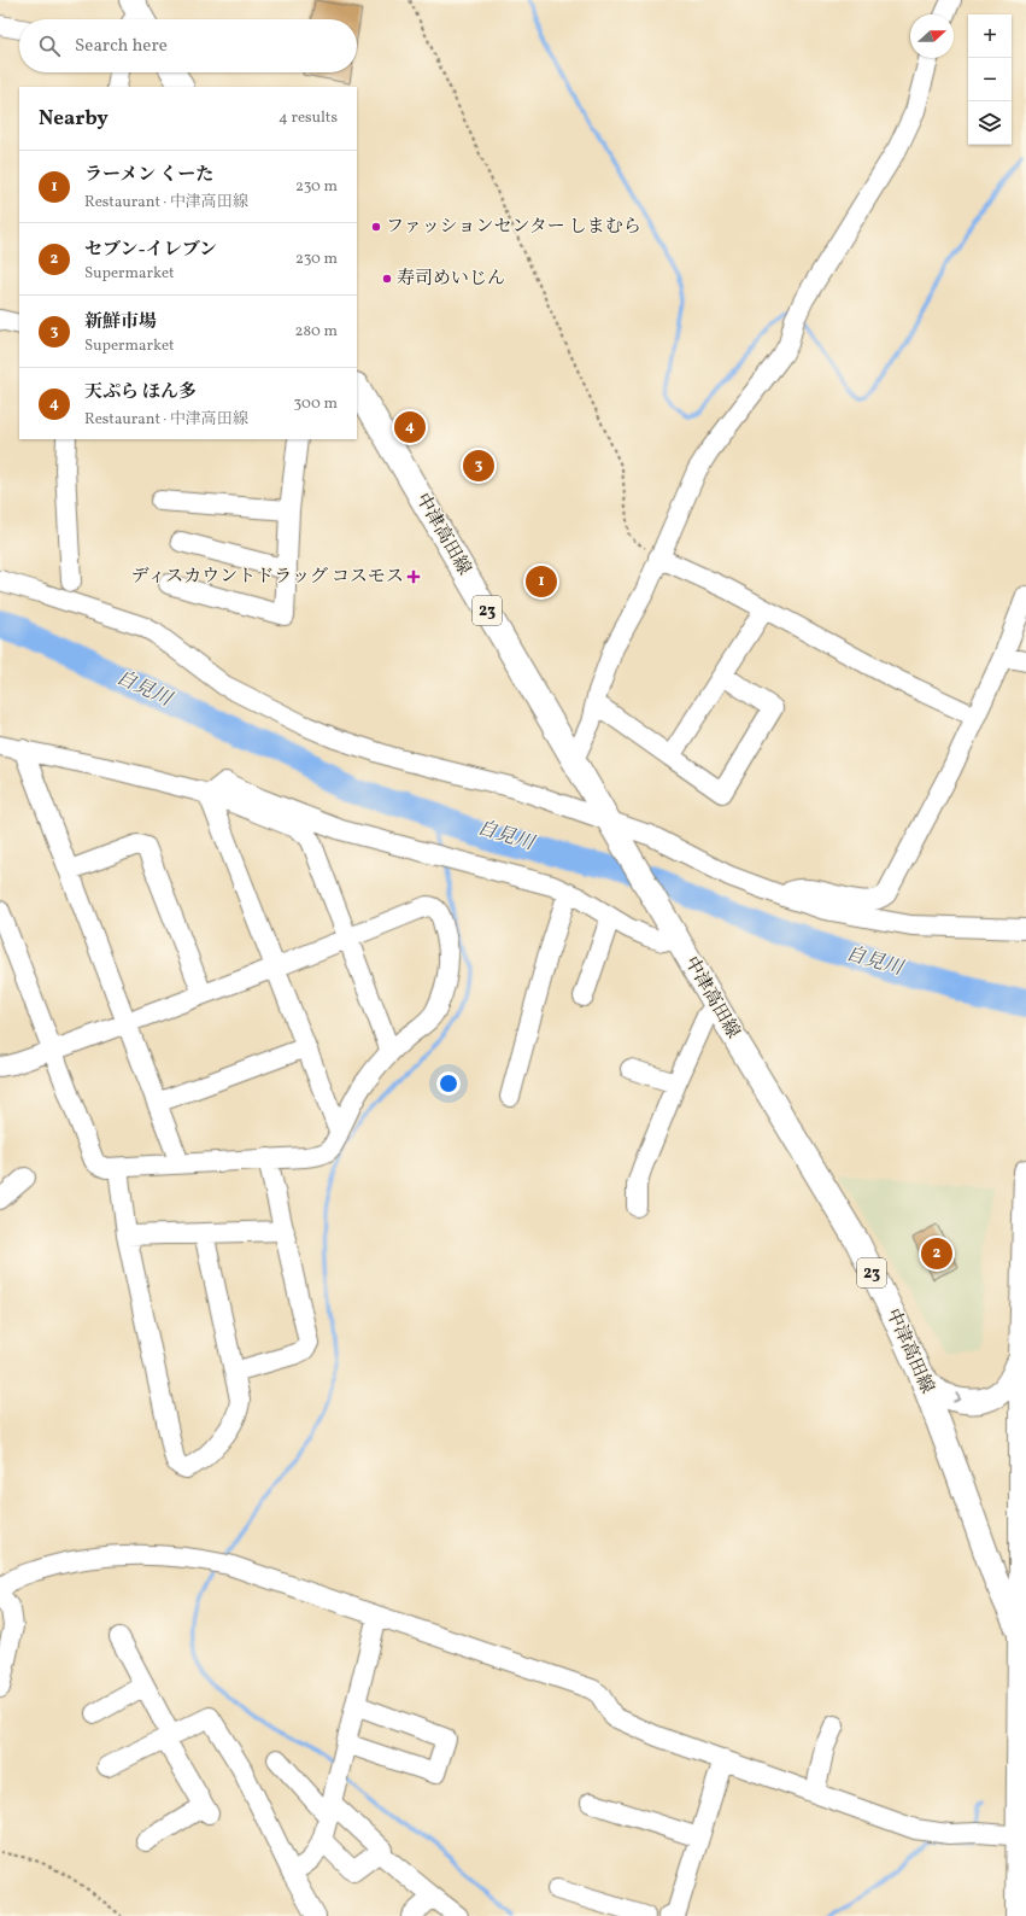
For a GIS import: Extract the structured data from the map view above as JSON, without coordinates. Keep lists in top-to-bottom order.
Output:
{
  "streets": {
    "main road": ["中津高田線", "23"]
  },
  "water": ["自見川"],
  "places": {
    "other": ["ファッションセンター しまむら", "寿司めいじん"],
    "health": ["ディスカウントドラッグ コスモス"]
  },
  "north": "right",
  "page": {
    "map_buttons": ["+", "−"],
    "search": "Search here",
    "heading": ["Nearby", "4 results"],
    "list": [
      {
        "mark": "1",
        "name": "ラーメン くーた",
        "note": "Restaurant · 中津高田線",
        "value": "230 m"
      },
      {
        "mark": "2",
        "name": "セブン-イレブン",
        "note": "Supermarket",
        "value": "230 m"
      },
      {
        "mark": "3",
        "name": "新鮮市場",
        "note": "Supermarket",
        "value": "280 m"
      },
      {
        "mark": "4",
        "name": "天ぷら ほん多",
        "note": "Restaurant · 中津高田線",
        "value": "300 m"
      }
    ],
    "pins": [
      "4",
      "3",
      "1",
      "2"
    ]
  }
}
